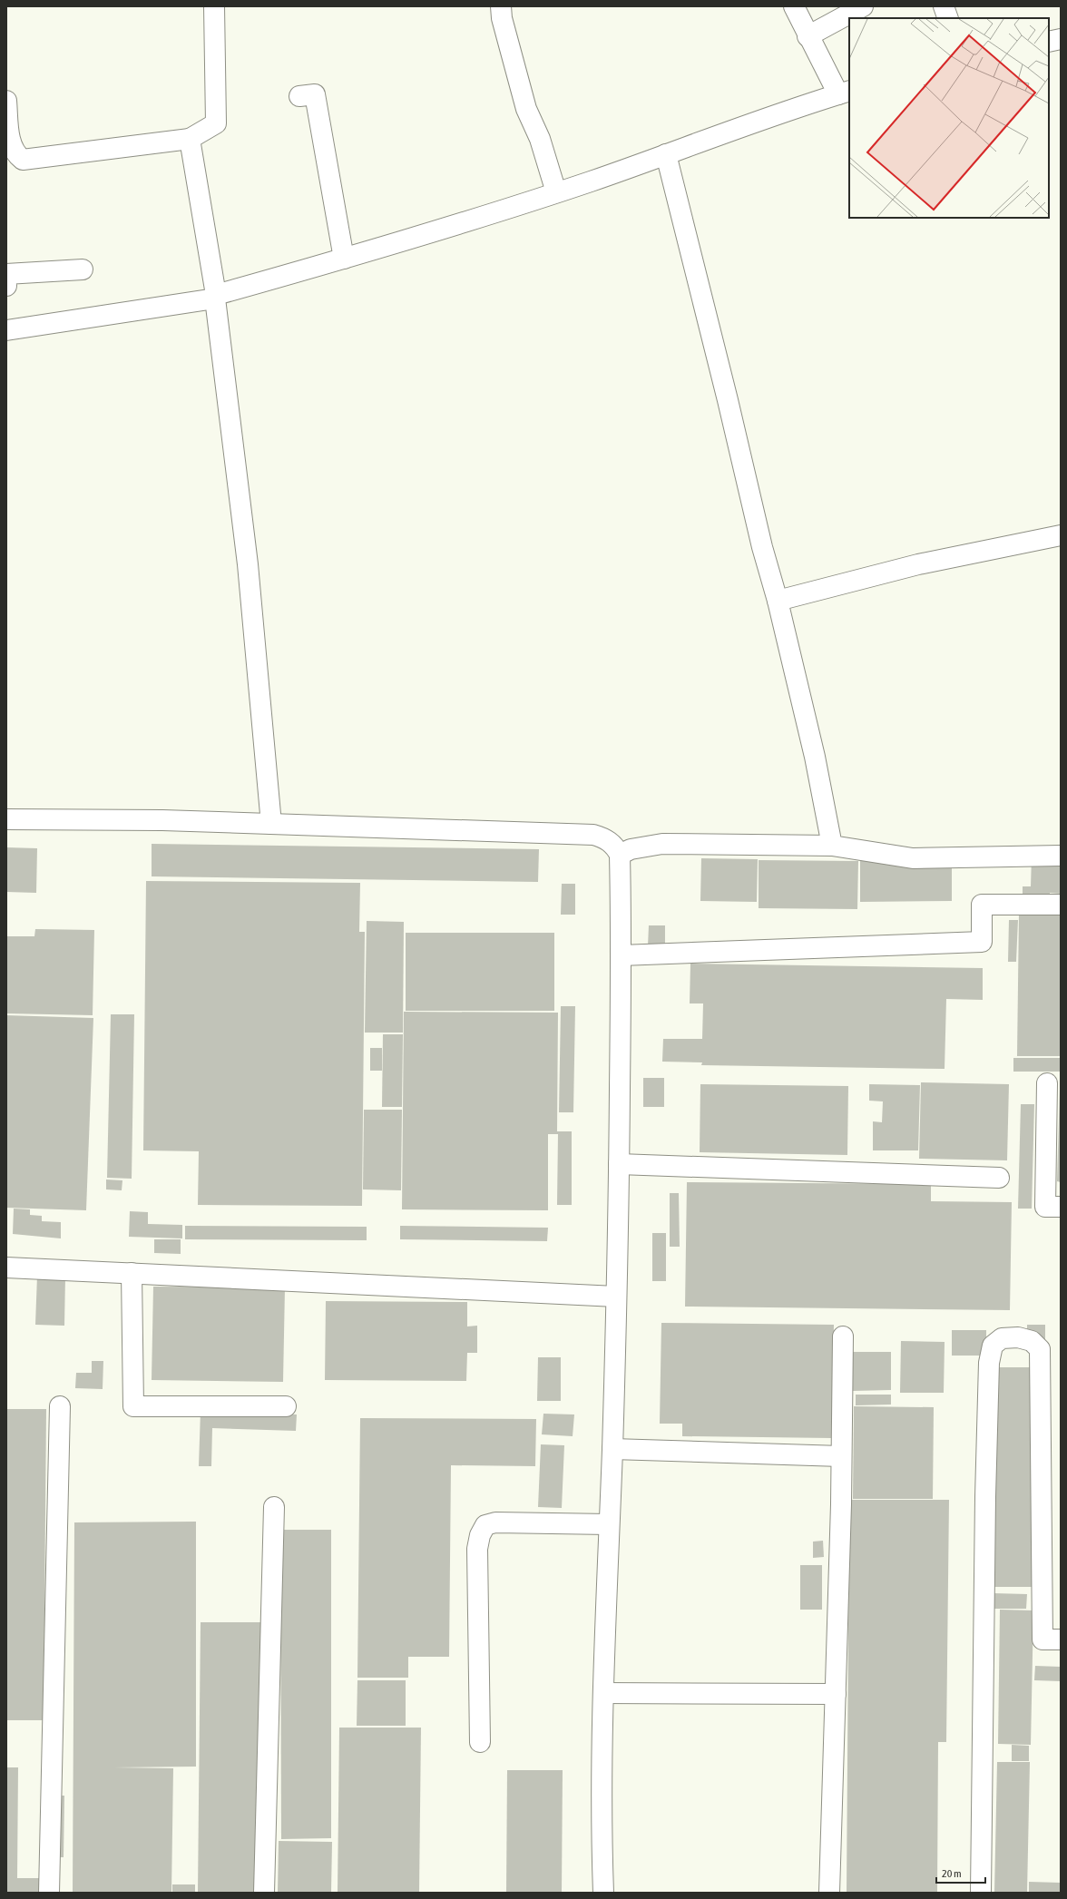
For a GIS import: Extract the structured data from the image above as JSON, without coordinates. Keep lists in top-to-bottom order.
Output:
{
  "scale_bar": "20 m"
}
